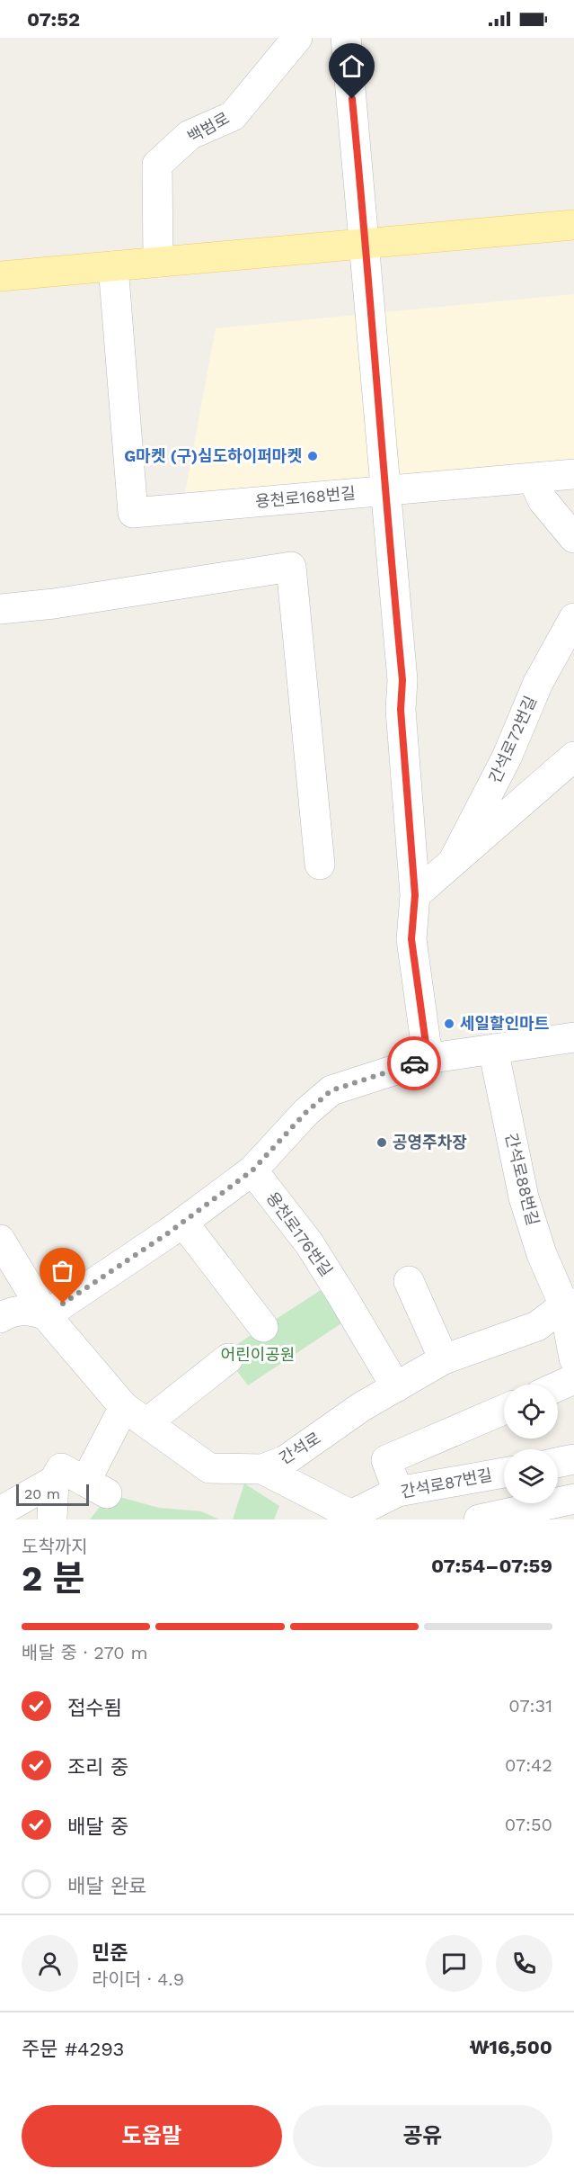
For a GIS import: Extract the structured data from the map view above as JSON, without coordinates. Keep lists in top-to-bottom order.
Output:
{
  "streets": {
    "street": [
      "백범로",
      "용천로168번길",
      "간석로72번길",
      "간석로88번길",
      "용천로176번길",
      "간석로",
      "간석로87번길"
    ]
  },
  "crossings": [
    ["간석로88번길", "간석로"],
    ["용천로176번길", "간석로"]
  ],
  "parks": ["어린이공원"],
  "places": ["G마켓 (구)심도하이퍼마켓", "세일할인마트", "공영주차장"],
  "scale_bar": "20 m",
  "page": {
    "status": "07:52",
    "scale": "20 m",
    "heading": ["2 분", "도착까지", "07:54–07:59"],
    "panel": [
      "민준",
      "라이더 · 4.9",
      "주문 #4293",
      "₩16,500"
    ],
    "bar": "배달 중 · 270 m",
    "list": [
      ["접수됨", "07:31"],
      ["조리 중", "07:42"],
      ["배달 중", "07:50"],
      "배달 완료"
    ],
    "buttons": ["도움말", "공유"]
  }
}
